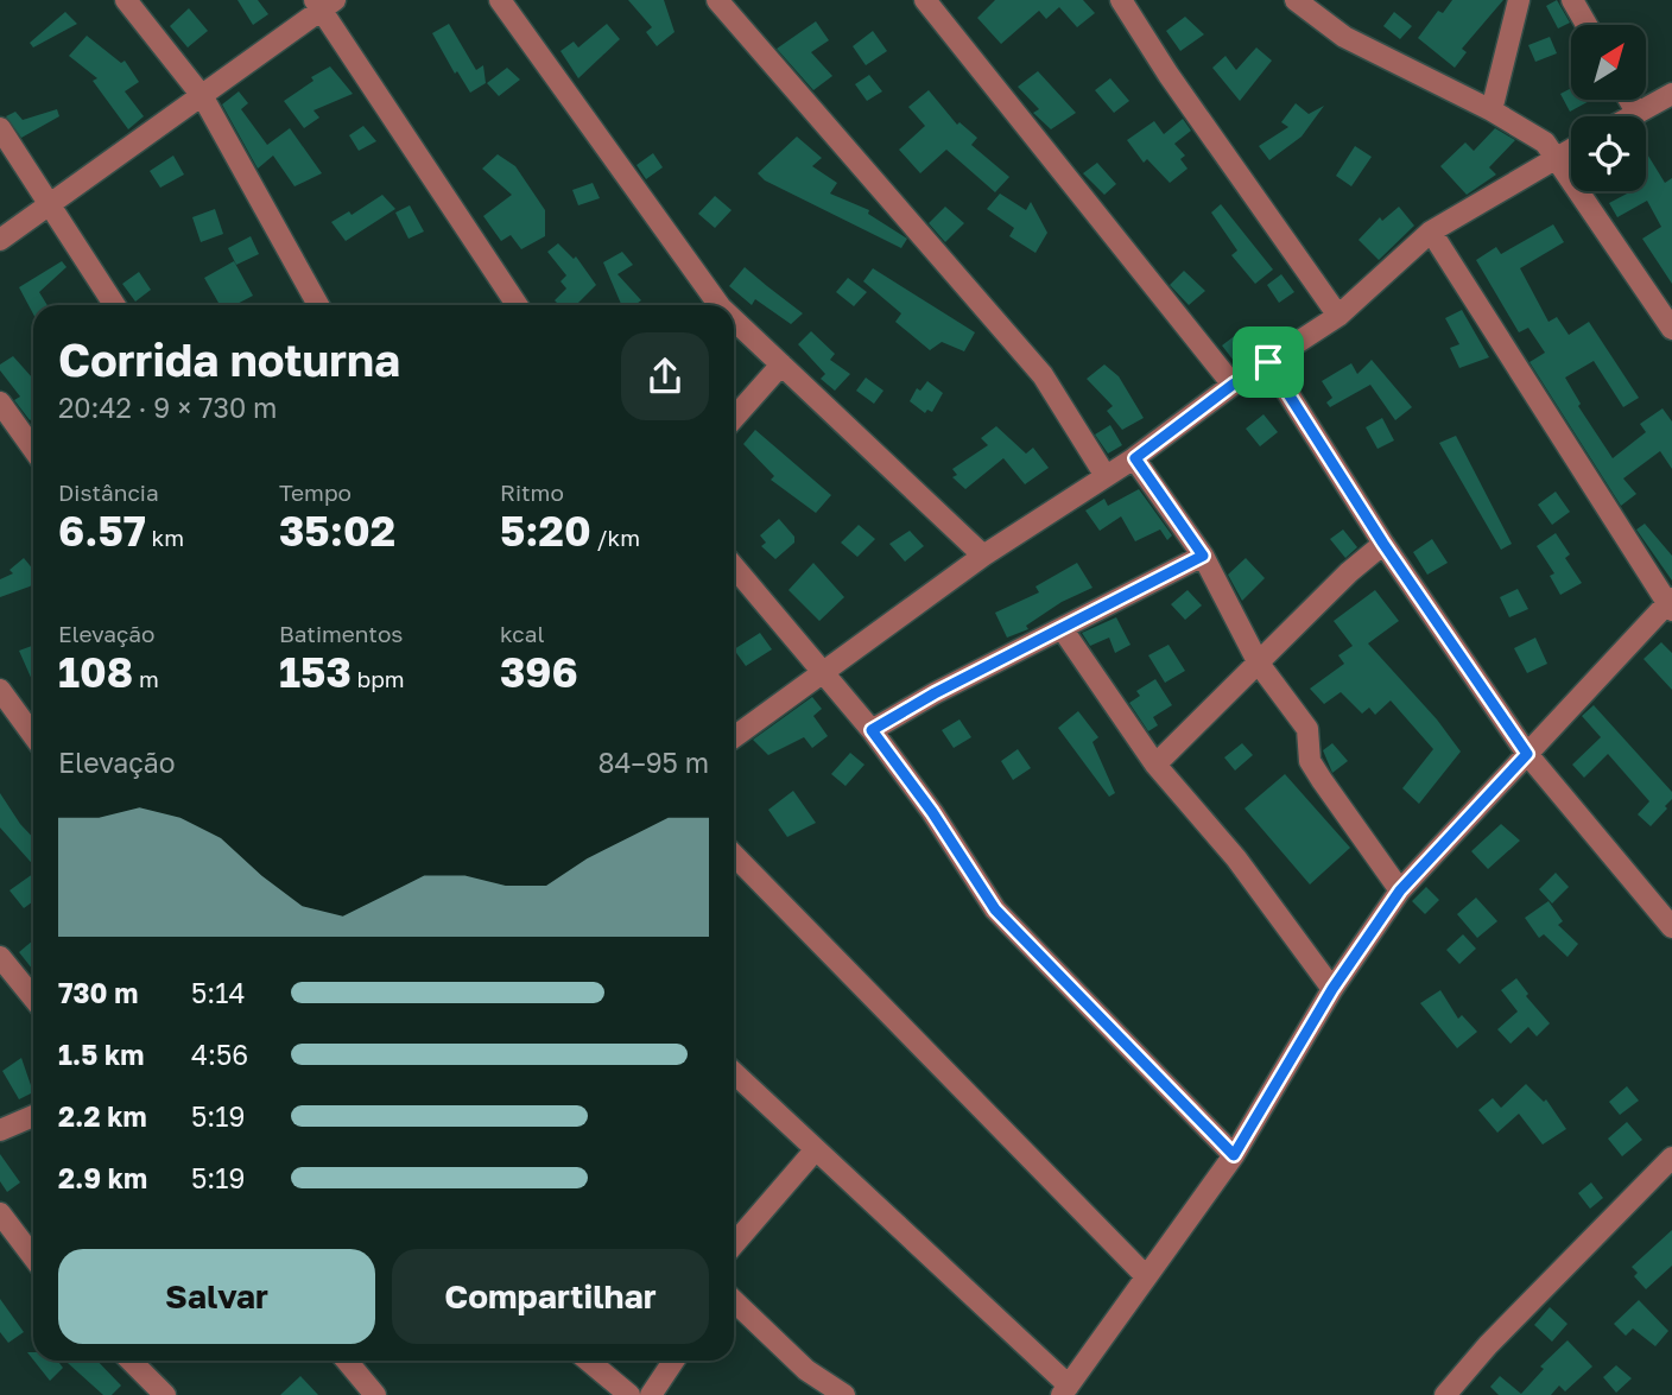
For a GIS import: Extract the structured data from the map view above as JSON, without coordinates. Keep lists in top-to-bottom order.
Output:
{
  "north": "top right",
  "page": {
    "heading": ["Corrida noturna", "20:42 · 9 × 730 m"],
    "stats": [
      ["Distância", "6.57 km"],
      ["Tempo", "35:02"],
      ["Ritmo", "5:20 /km"],
      ["Elevação", "108 m"],
      ["Batimentos", "153 bpm"],
      ["kcal", "396"]
    ],
    "chart": ["Elevação", "84–95 m"],
    "list": [
      {
        "name": "730 m",
        "note": "5:14"
      },
      {
        "name": "1.5 km",
        "note": "4:56"
      },
      {
        "name": "2.2 km",
        "note": "5:19"
      },
      {
        "name": "2.9 km",
        "note": "5:19"
      }
    ],
    "buttons": ["Salvar", "Compartilhar"]
  }
}
